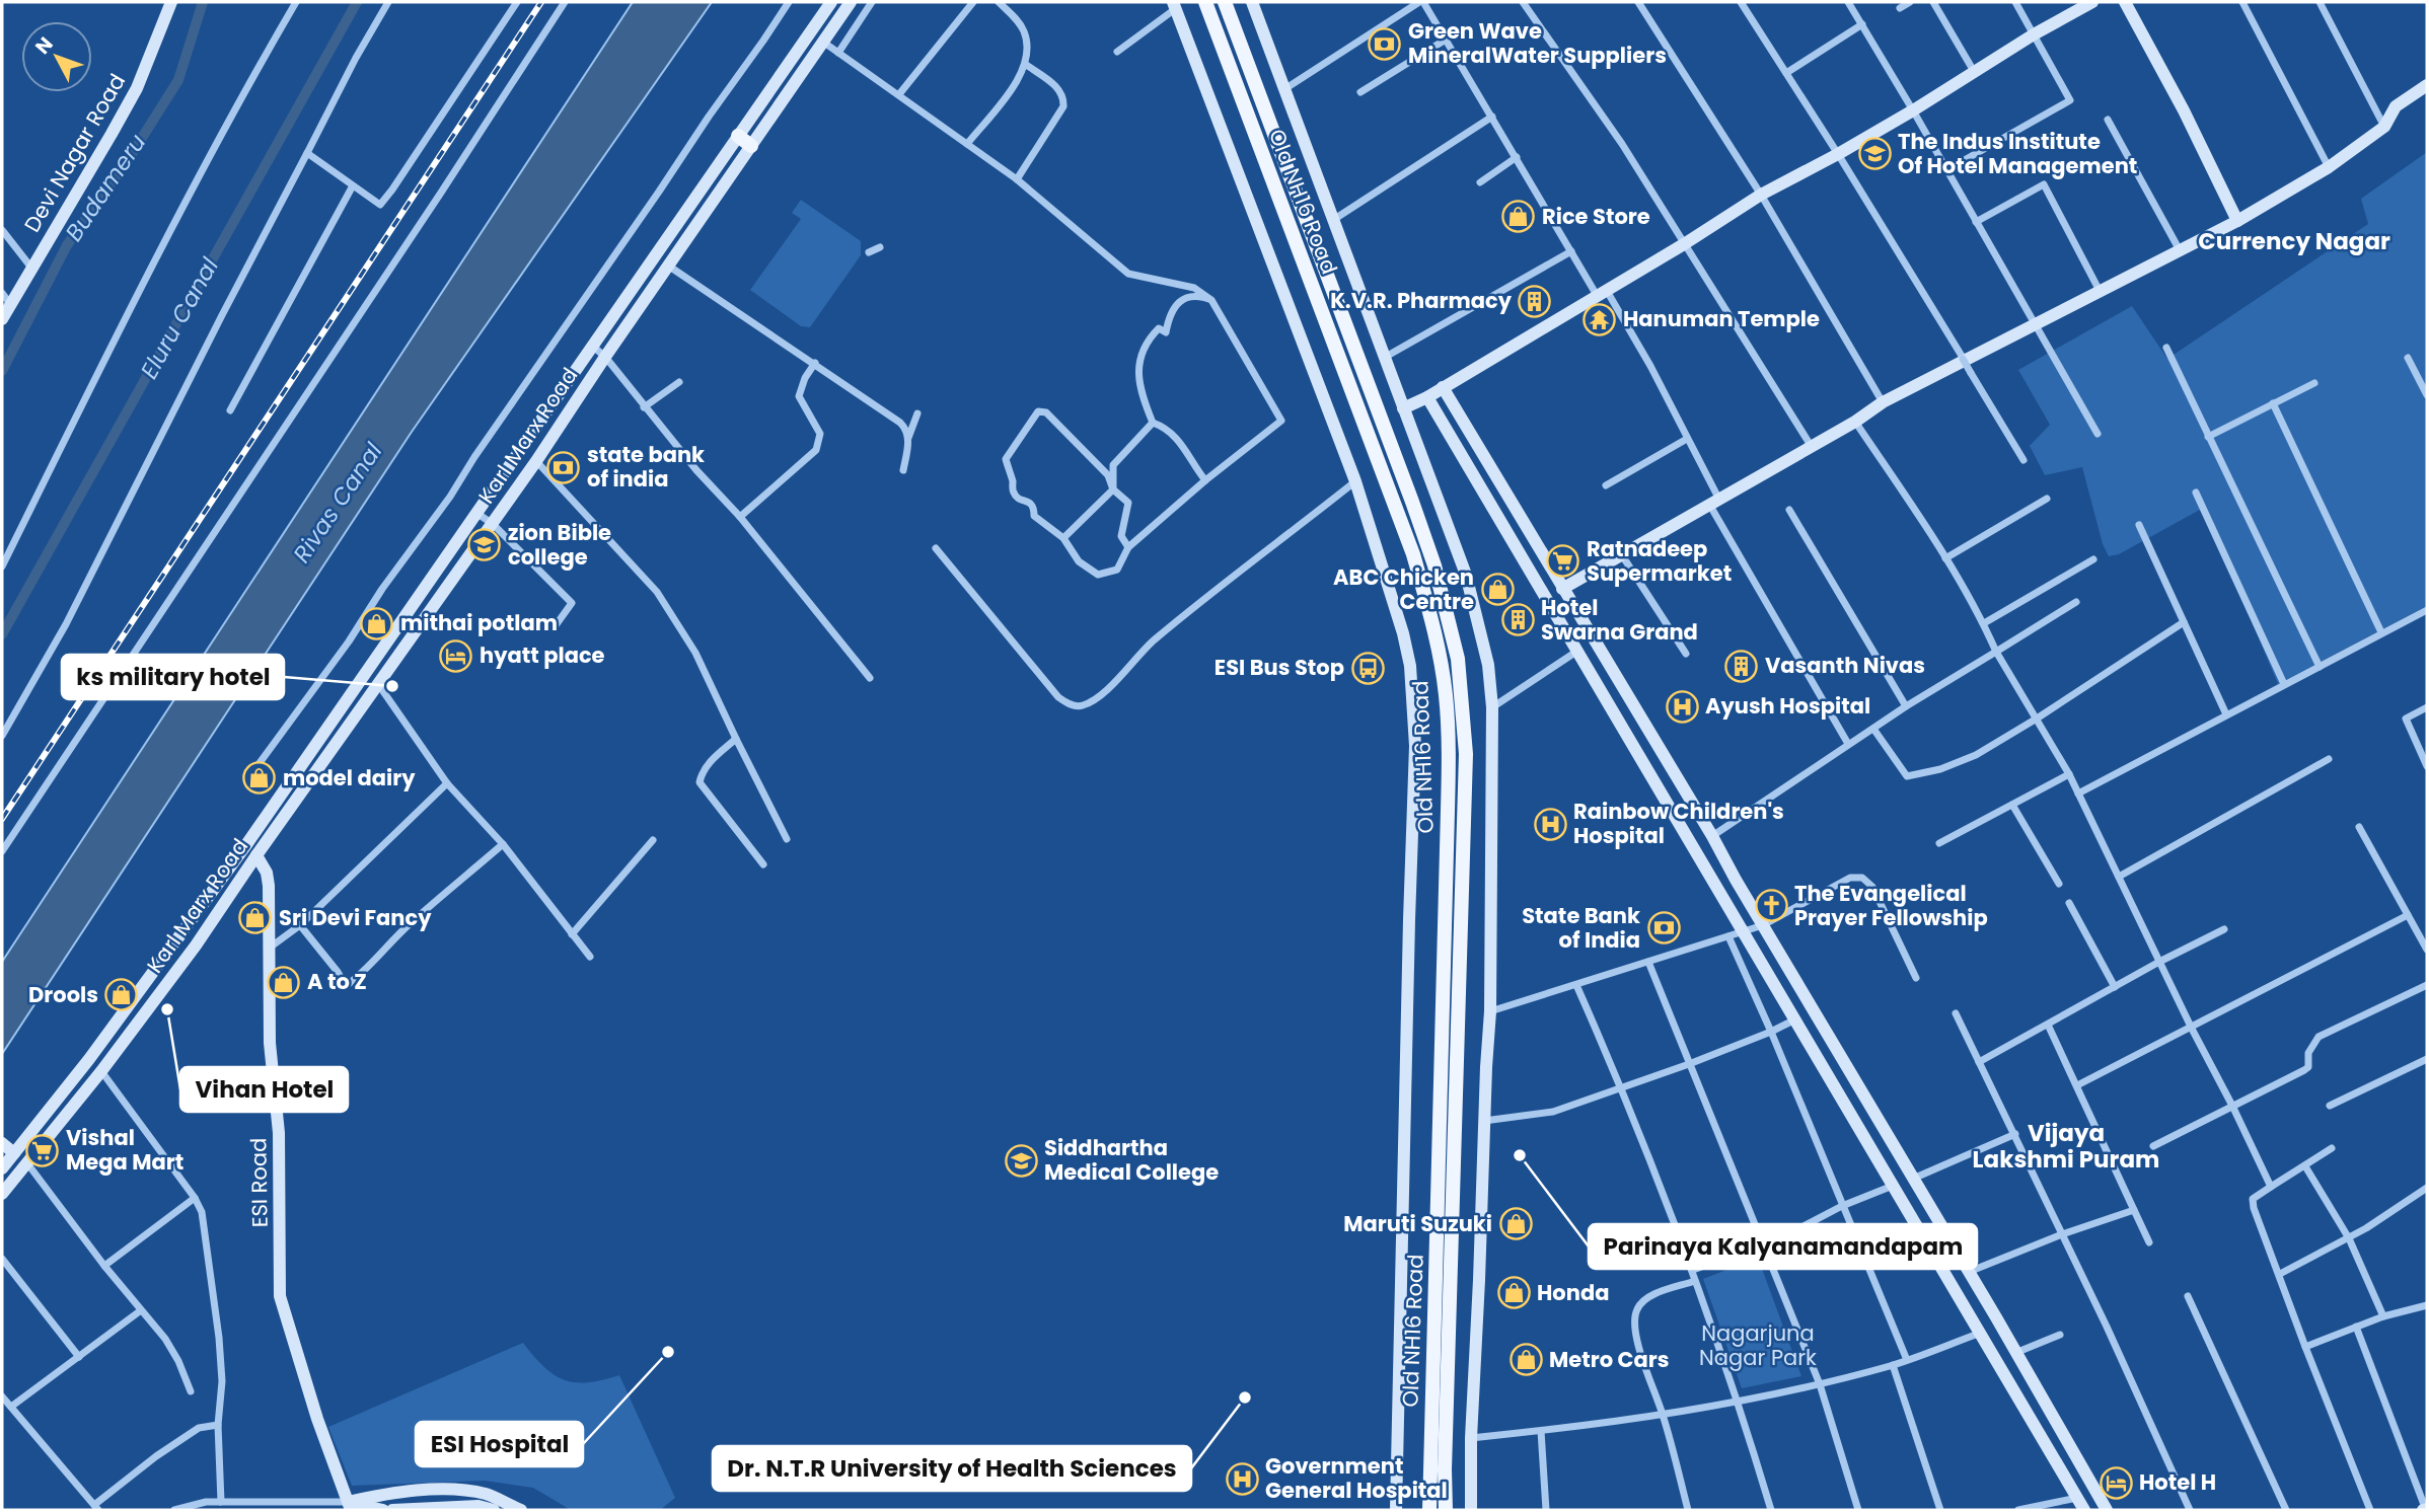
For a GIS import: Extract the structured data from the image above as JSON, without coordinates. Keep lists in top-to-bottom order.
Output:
{
  "streets": {
    "main road": ["Old NH16 Road"],
    "street": ["Devi Nagar Road", "Karl Marx Road", "ESI Road"]
  },
  "crossings": [
    ["Karl Marx Road", "ESI Road"]
  ],
  "districts": ["Currency Nagar", "Vijaya Lakshmi Puram"],
  "water": ["Budameru", "Eluru Canal", "Rivas Canal"],
  "parks": ["Nagarjuna Nagar Park"],
  "places": {
    "bank": ["Green Wave MineralWater Suppliers", "state bank of india", "State Bank of India"],
    "school or university": ["The Indus Institute Of Hotel Management", "zion Bible college", "Siddhartha Medical College"],
    "shop": [
      "Rice Store",
      "ABC Chicken Centre",
      "mithai potlam",
      "model dairy",
      "Sri Devi Fancy",
      "A to Z",
      "Drools",
      "Maruti Suzuki",
      "Honda",
      "Metro Cars"
    ],
    "building": ["K.V.R. Pharmacy", "Hotel Swarna Grand", "Vasanth Nivas"],
    "temple": ["Hanuman Temple"],
    "supermarket": ["Ratnadeep Supermarket", "Vishal Mega Mart"],
    "hotel": ["hyatt place", "Hotel H"],
    "bus stop": ["ESI Bus Stop"],
    "other": [
      "ks military hotel",
      "Vihan Hotel",
      "Parinaya Kalyanamandapam",
      "ESI Hospital",
      "Dr. N.T.R University of Health Sciences"
    ],
    "hospital": ["Ayush Hospital", "Rainbow Children's Hospital", "Government General Hospital"],
    "church": ["The Evangelical Prayer Fellowship"]
  },
  "north": "top left"
}
